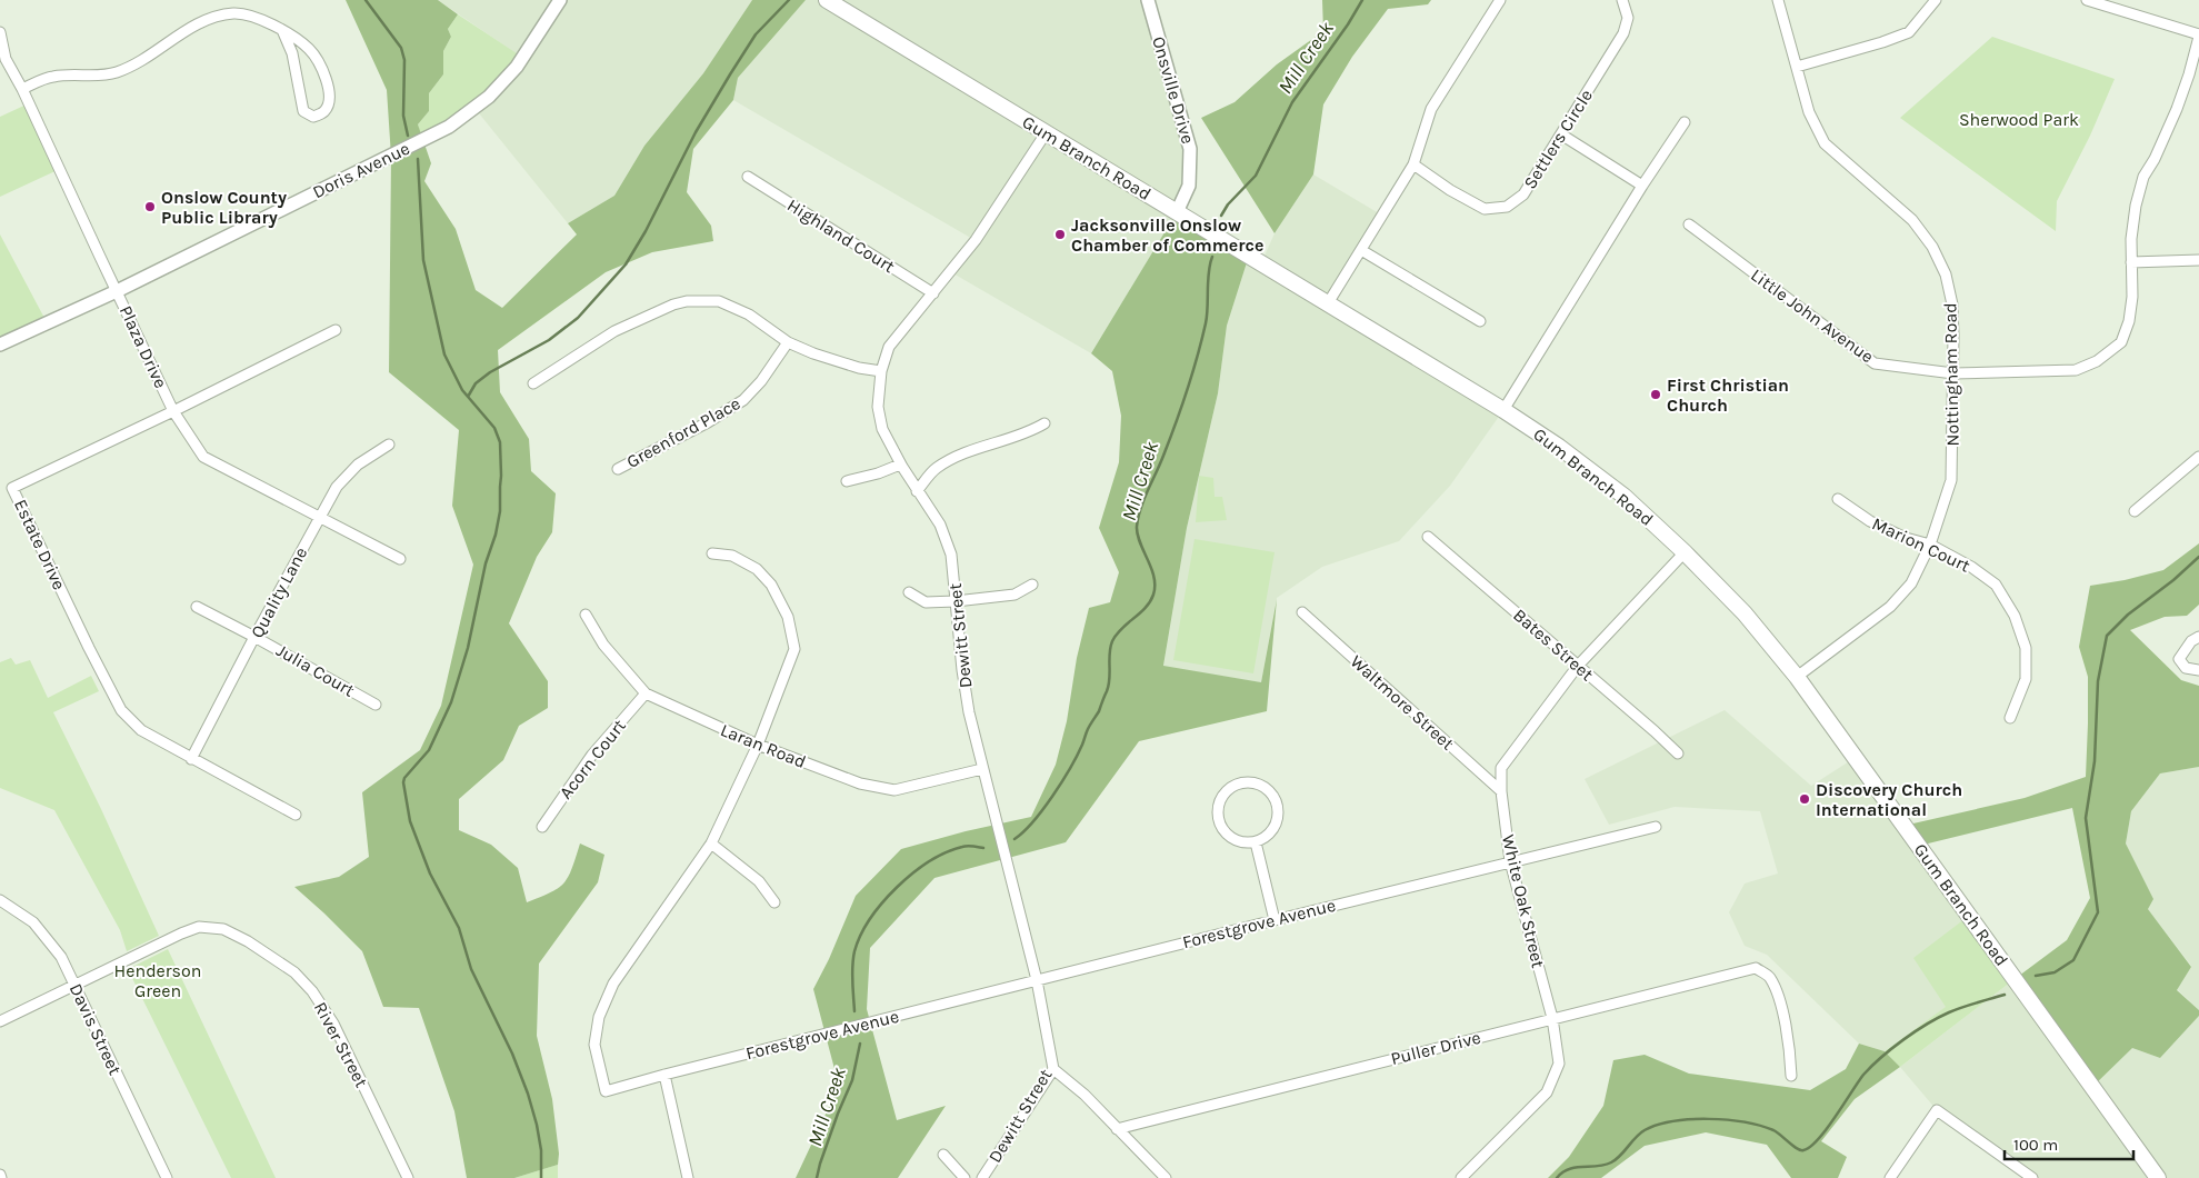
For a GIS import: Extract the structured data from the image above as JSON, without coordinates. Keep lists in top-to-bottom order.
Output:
{
  "streets": {
    "main road": ["Gum Branch Road"],
    "street": [
      "Onsville Drive",
      "Settlers Circle",
      "Doris Avenue",
      "Highland Court",
      "Little John Avenue",
      "Plaza Drive",
      "Nottingham Road",
      "Greenford Place",
      "Estate Drive",
      "Marion Court",
      "Quality Lane",
      "Dewitt Street",
      "Bates Street",
      "Julia Court",
      "Waltmore Street",
      "Laran Road",
      "Acorn Court",
      "White Oak Street",
      "Forestgrove Avenue",
      "Davis Street",
      "River Street",
      "Puller Drive"
    ]
  },
  "crossings": [
    ["Onsville Drive", "Gum Branch Road"],
    ["Gum Branch Road", "Nottingham Road"],
    ["Gum Branch Road", "Dewitt Street"],
    ["Gum Branch Road", "White Oak Street"],
    ["Doris Avenue", "Plaza Drive"],
    ["Highland Court", "Dewitt Street"],
    ["Little John Avenue", "Nottingham Road"],
    ["Plaza Drive", "Estate Drive"],
    ["Plaza Drive", "Quality Lane"],
    ["Nottingham Road", "Marion Court"],
    ["Estate Drive", "Quality Lane"],
    ["Quality Lane", "Julia Court"],
    ["Dewitt Street", "Laran Road"],
    ["Dewitt Street", "Forestgrove Avenue"],
    ["Bates Street", "White Oak Street"],
    ["Waltmore Street", "White Oak Street"],
    ["Laran Road", "Acorn Court"],
    ["Laran Road", "Forestgrove Avenue"],
    ["White Oak Street", "Forestgrove Avenue"],
    ["White Oak Street", "Puller Drive"],
    ["Davis Street", "River Street"]
  ],
  "water": ["Mill Creek"],
  "parks": ["Sherwood Park", "Henderson Green"],
  "places": [
    "Onslow County Public Library",
    "Jacksonville Onslow Chamber of Commerce",
    "First Christian Church",
    "Discovery Church International"
  ],
  "scale_bar": "100 m"
}
